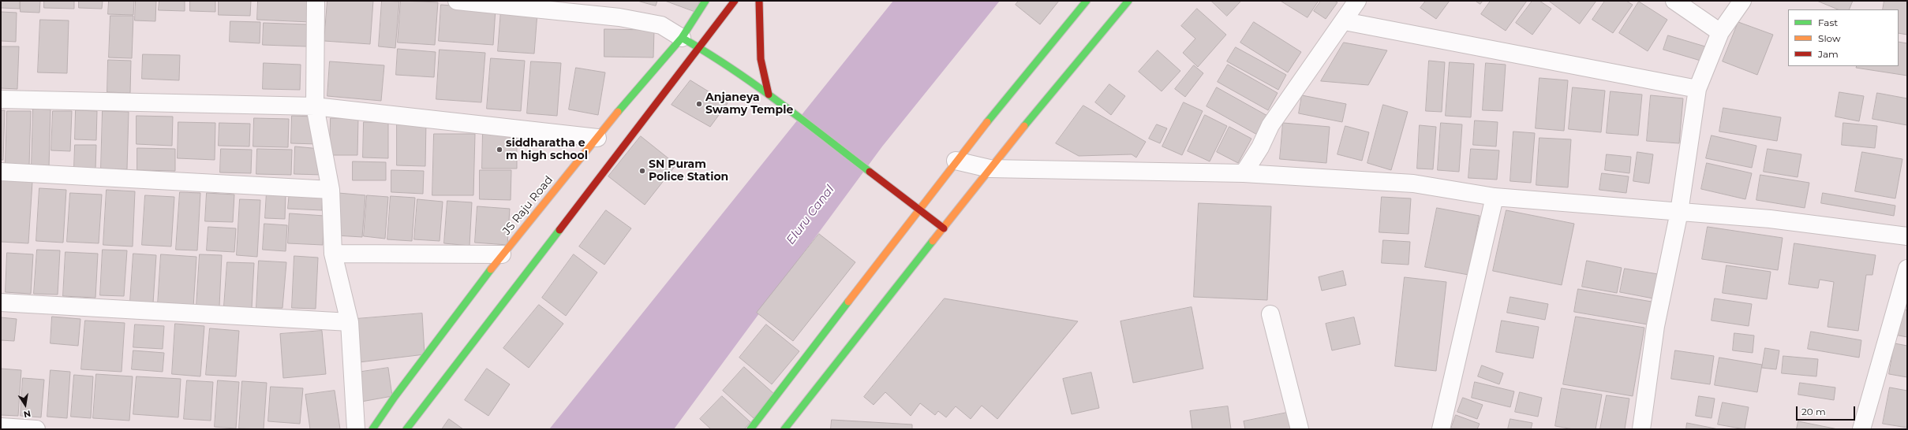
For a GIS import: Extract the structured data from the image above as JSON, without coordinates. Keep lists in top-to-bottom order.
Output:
{
  "streets": {
    "main road": ["JS Raju Road"]
  },
  "water": ["Eluru Canal"],
  "places": ["Anjaneya Swamy Temple", "siddharatha e m high school", "SN Puram Police Station"],
  "legend": ["Fast", "Slow", "Jam"],
  "scale_bar": "20 m",
  "north": "bottom"
}
